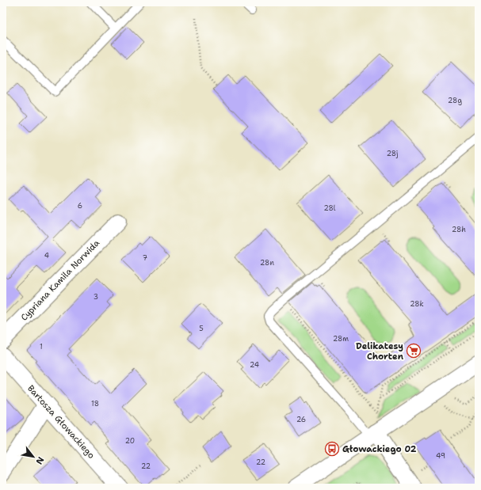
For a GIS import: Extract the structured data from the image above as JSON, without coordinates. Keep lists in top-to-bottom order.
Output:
{
  "streets": {
    "street": ["Cypriana Kamila Norwida", "Bartosza Głowackiego"]
  },
  "places": {
    "supermarket": ["Delikatesy Chorten"],
    "bus stop": ["Głowackiego 02"]
  },
  "house_numbers": [
    "28g",
    "28j",
    "6",
    "28l",
    "28h",
    "4",
    "7",
    "28n",
    "3",
    "28k",
    "5",
    "28m",
    "1",
    "24",
    "18",
    "26",
    "20",
    "49",
    "22",
    "22"
  ],
  "north": "bottom right"
}
